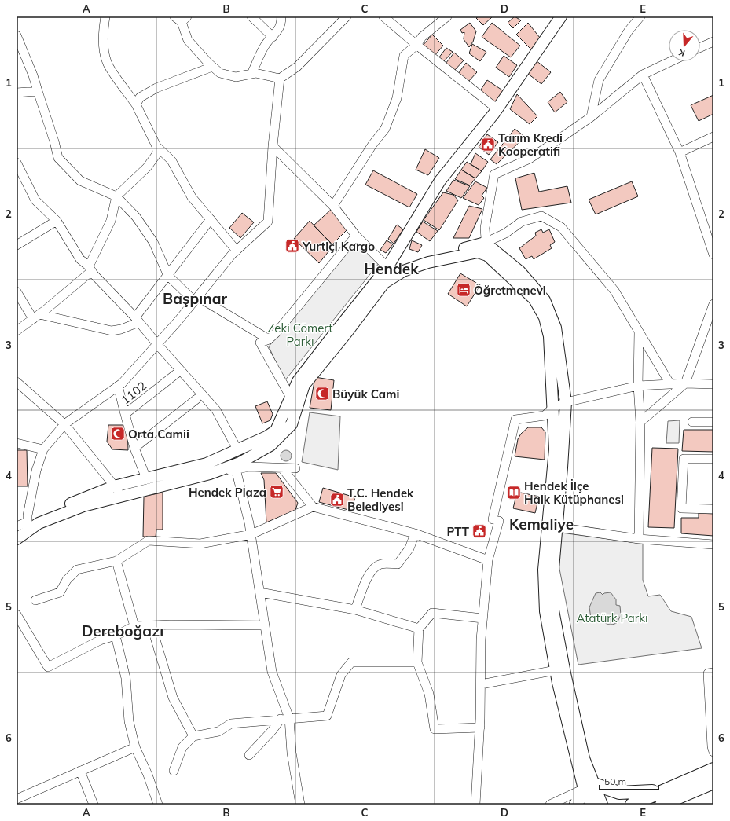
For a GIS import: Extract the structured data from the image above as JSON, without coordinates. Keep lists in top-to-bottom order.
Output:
{
  "streets": {
    "street": ["1102"]
  },
  "districts": [
    "Hendek",
    "Başpınar",
    "Kemaliye",
    "Dereboğazı"
  ],
  "parks": ["Zeki Cömert Parkı", "Atatürk Parkı"],
  "places": {
    "public building": [
      "Tarım Kredi Kooperatifi",
      "Yurtiçi Kargo",
      "T.C. Hendek Belediyesi",
      "PTT"
    ],
    "hotel": ["Öğretmenevi"],
    "mosque": ["Büyük Cami", "Orta Camii"],
    "supermarket": ["Hendek Plaza"],
    "library": ["Hendek İlçe Halk Kütüphanesi"]
  },
  "scale_bar": "50 m",
  "north": "bottom",
  "grid": {
    "columns": [
      "A",
      "B",
      "C",
      "D",
      "E"
    ],
    "rows": [
      "1",
      "2",
      "3",
      "4",
      "5",
      "6"
    ]
  }
}
